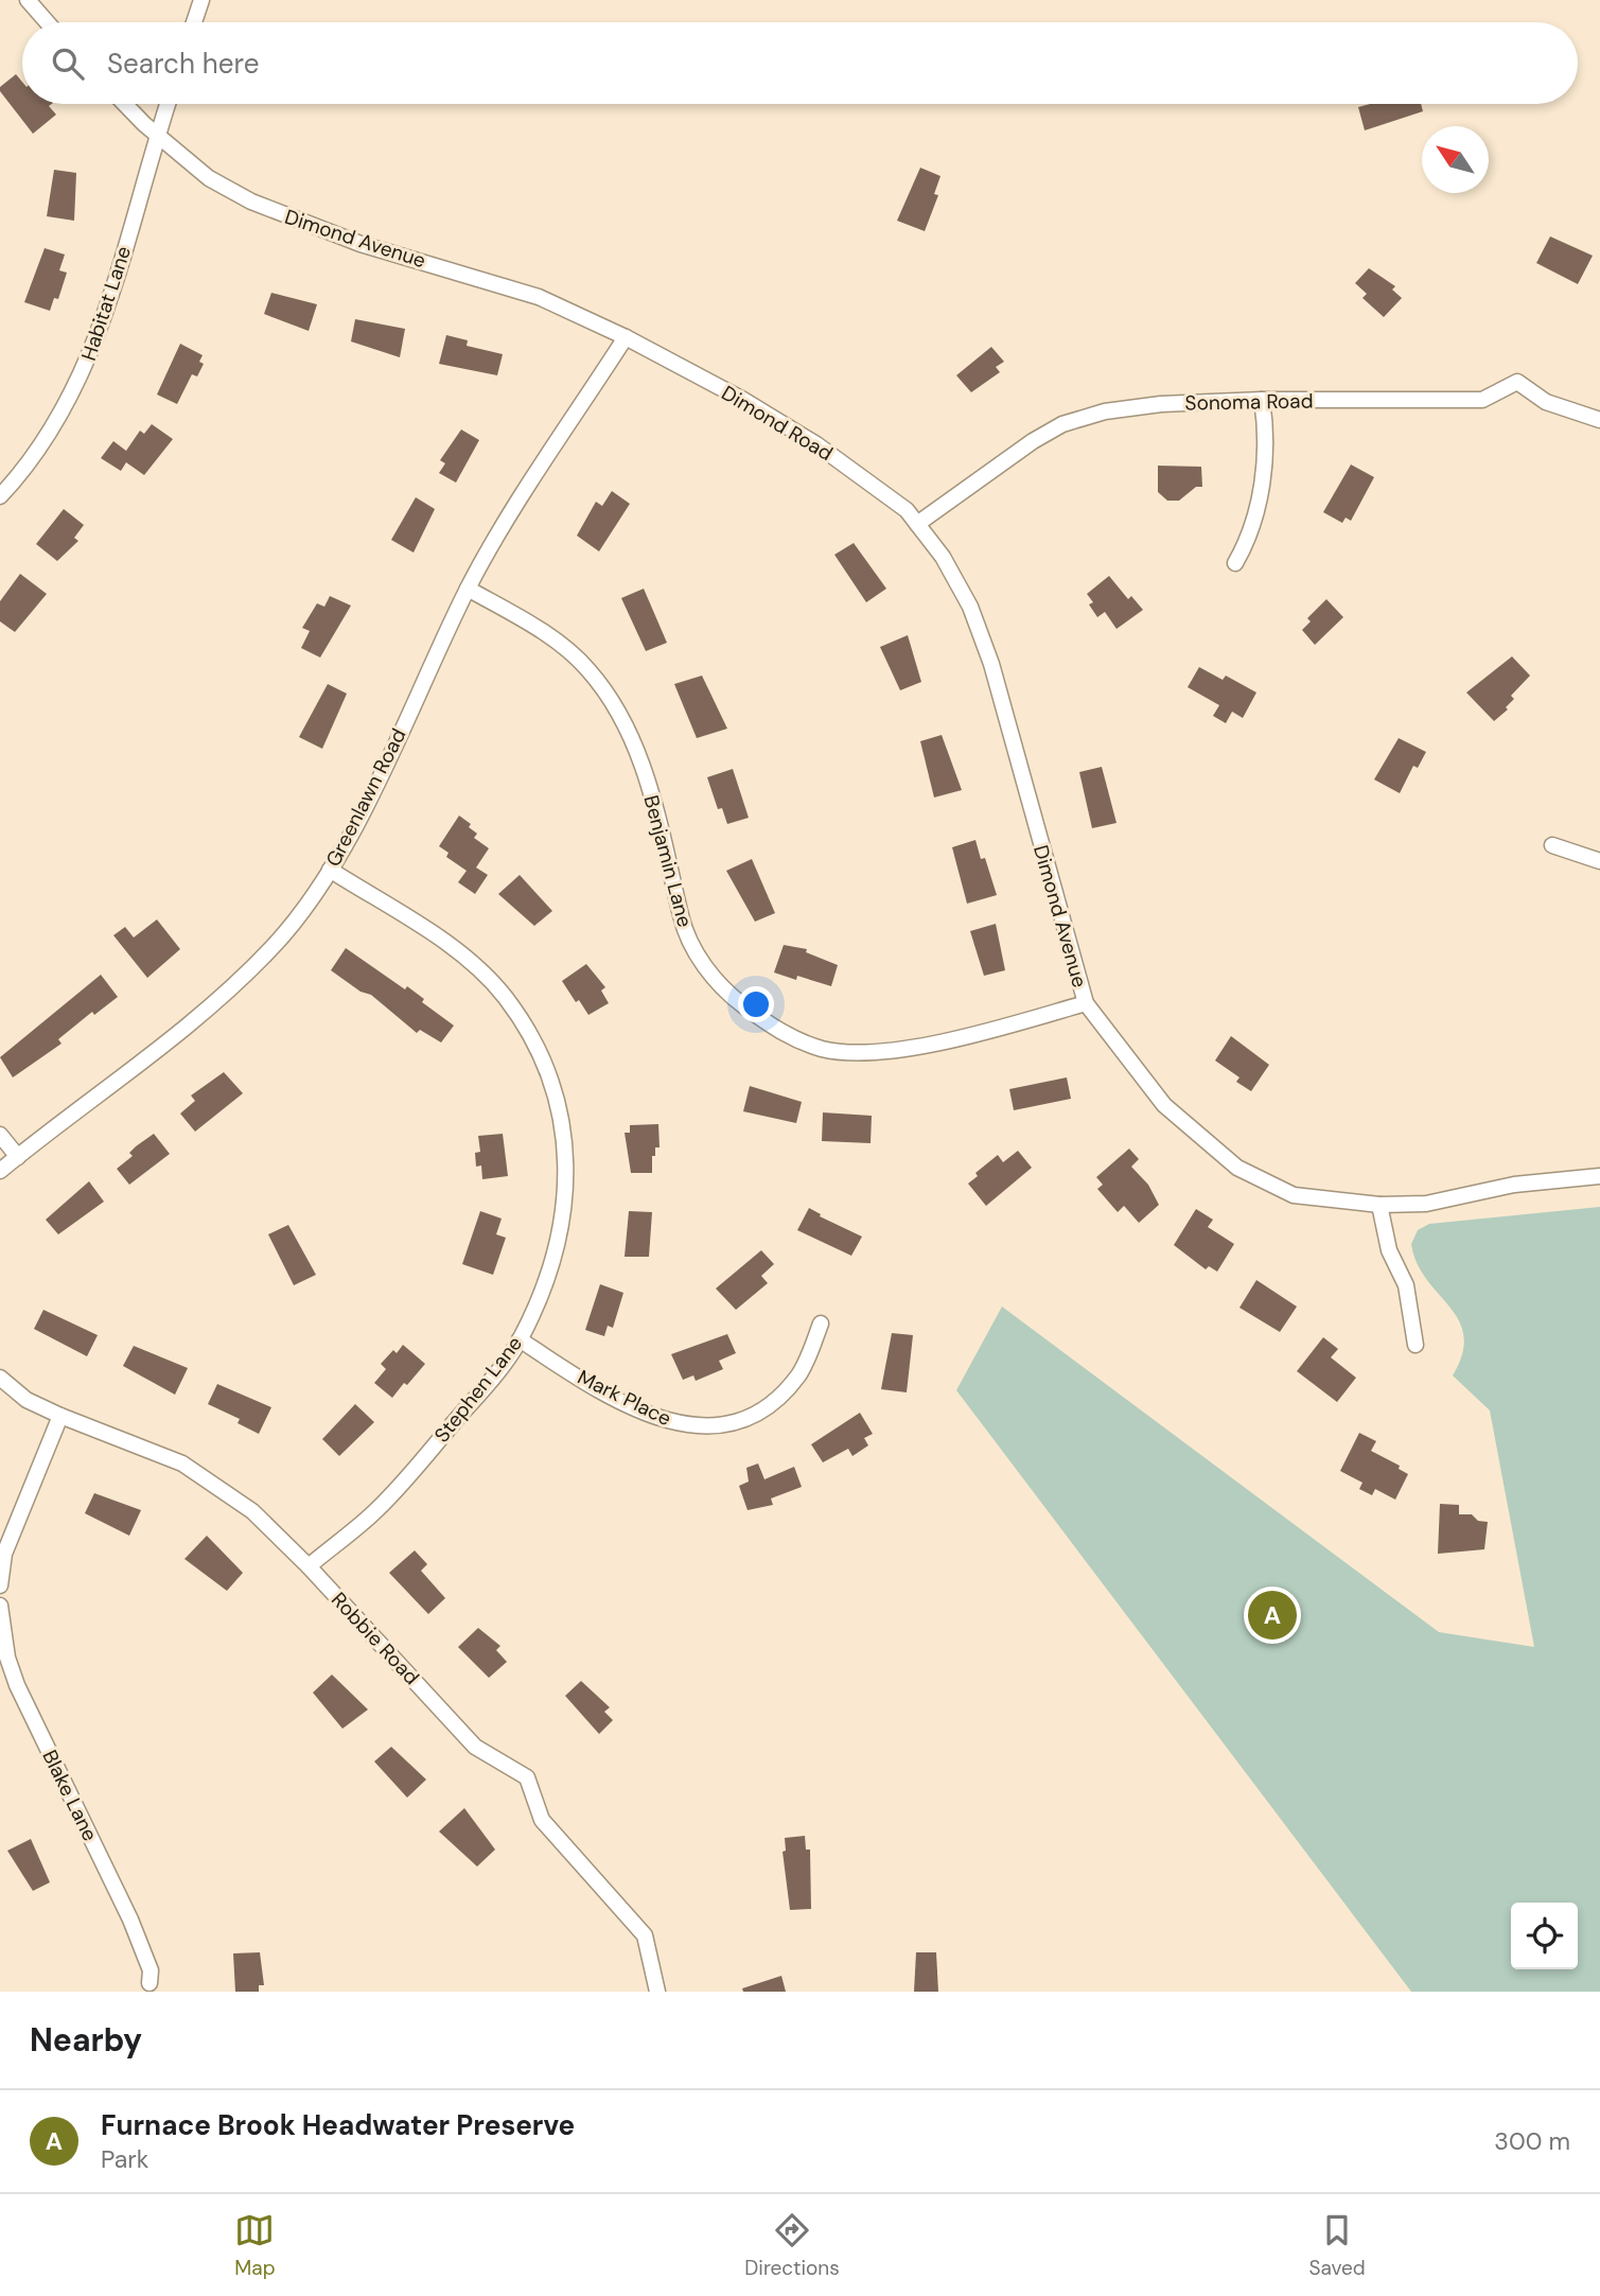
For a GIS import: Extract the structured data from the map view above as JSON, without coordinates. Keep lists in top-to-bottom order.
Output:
{
  "streets": {
    "street": [
      "Dimond Avenue",
      "Habitat Lane",
      "Sonoma Road",
      "Dimond Road",
      "Greenlawn Road",
      "Benjamin Lane",
      "Stephen Lane",
      "Mark Place",
      "Robbie Road",
      "Blake Lane"
    ]
  },
  "crossings": [
    ["Dimond Avenue", "Habitat Lane"],
    ["Dimond Avenue", "Sonoma Road"],
    ["Dimond Avenue", "Dimond Road"],
    ["Dimond Avenue", "Greenlawn Road"],
    ["Dimond Avenue", "Benjamin Lane"],
    ["Sonoma Road", "Dimond Road"],
    ["Dimond Road", "Greenlawn Road"],
    ["Greenlawn Road", "Benjamin Lane"],
    ["Greenlawn Road", "Stephen Lane"],
    ["Stephen Lane", "Mark Place"],
    ["Stephen Lane", "Robbie Road"]
  ],
  "north": "top left",
  "page": {
    "search": "Search here",
    "pins": "A",
    "heading": "Nearby",
    "list": [
      {
        "mark": "A",
        "name": "Furnace Brook Headwater Preserve",
        "note": "Park",
        "value": "300 m"
      }
    ],
    "nav": ["Map", "Directions", "Saved"]
  }
}
